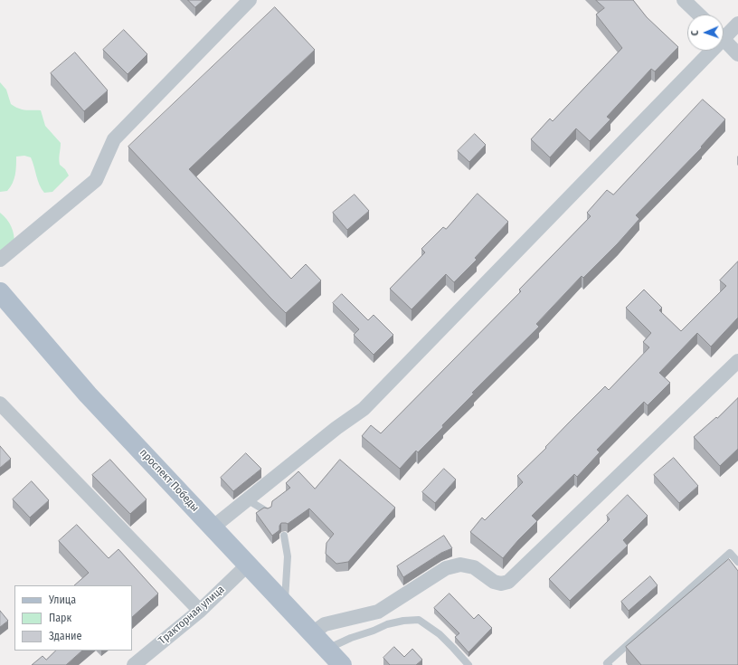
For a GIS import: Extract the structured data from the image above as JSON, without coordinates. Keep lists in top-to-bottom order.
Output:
{
  "streets": {
    "main road": ["проспект Победы"],
    "street": ["Тракторная улица"]
  },
  "crossings": [
    ["проспект Победы", "Тракторная улица"]
  ],
  "legend": ["Улица", "Парк", "Здание"],
  "north": "left"
}
